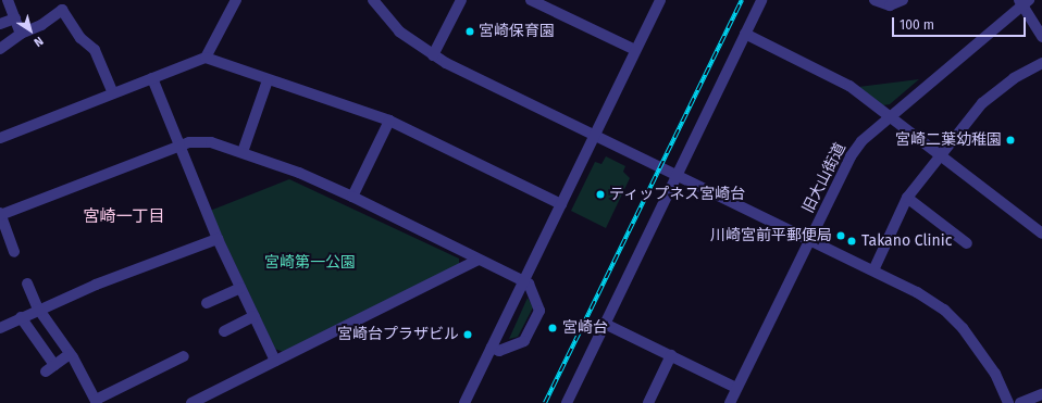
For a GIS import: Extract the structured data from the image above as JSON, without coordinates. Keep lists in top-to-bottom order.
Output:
{
  "streets": {
    "street": ["旧大山街道"]
  },
  "districts": ["宮崎一丁目"],
  "parks": ["宮崎第一公園"],
  "places": [
    "宮崎保育園",
    "宮崎二葉幼稚園",
    "ティップネス宮崎台",
    "川崎宮前平郵便局",
    "Takano Clinic",
    "宮崎台",
    "宮崎台プラザビル"
  ],
  "scale_bar": "100 m",
  "north": "bottom right"
}
